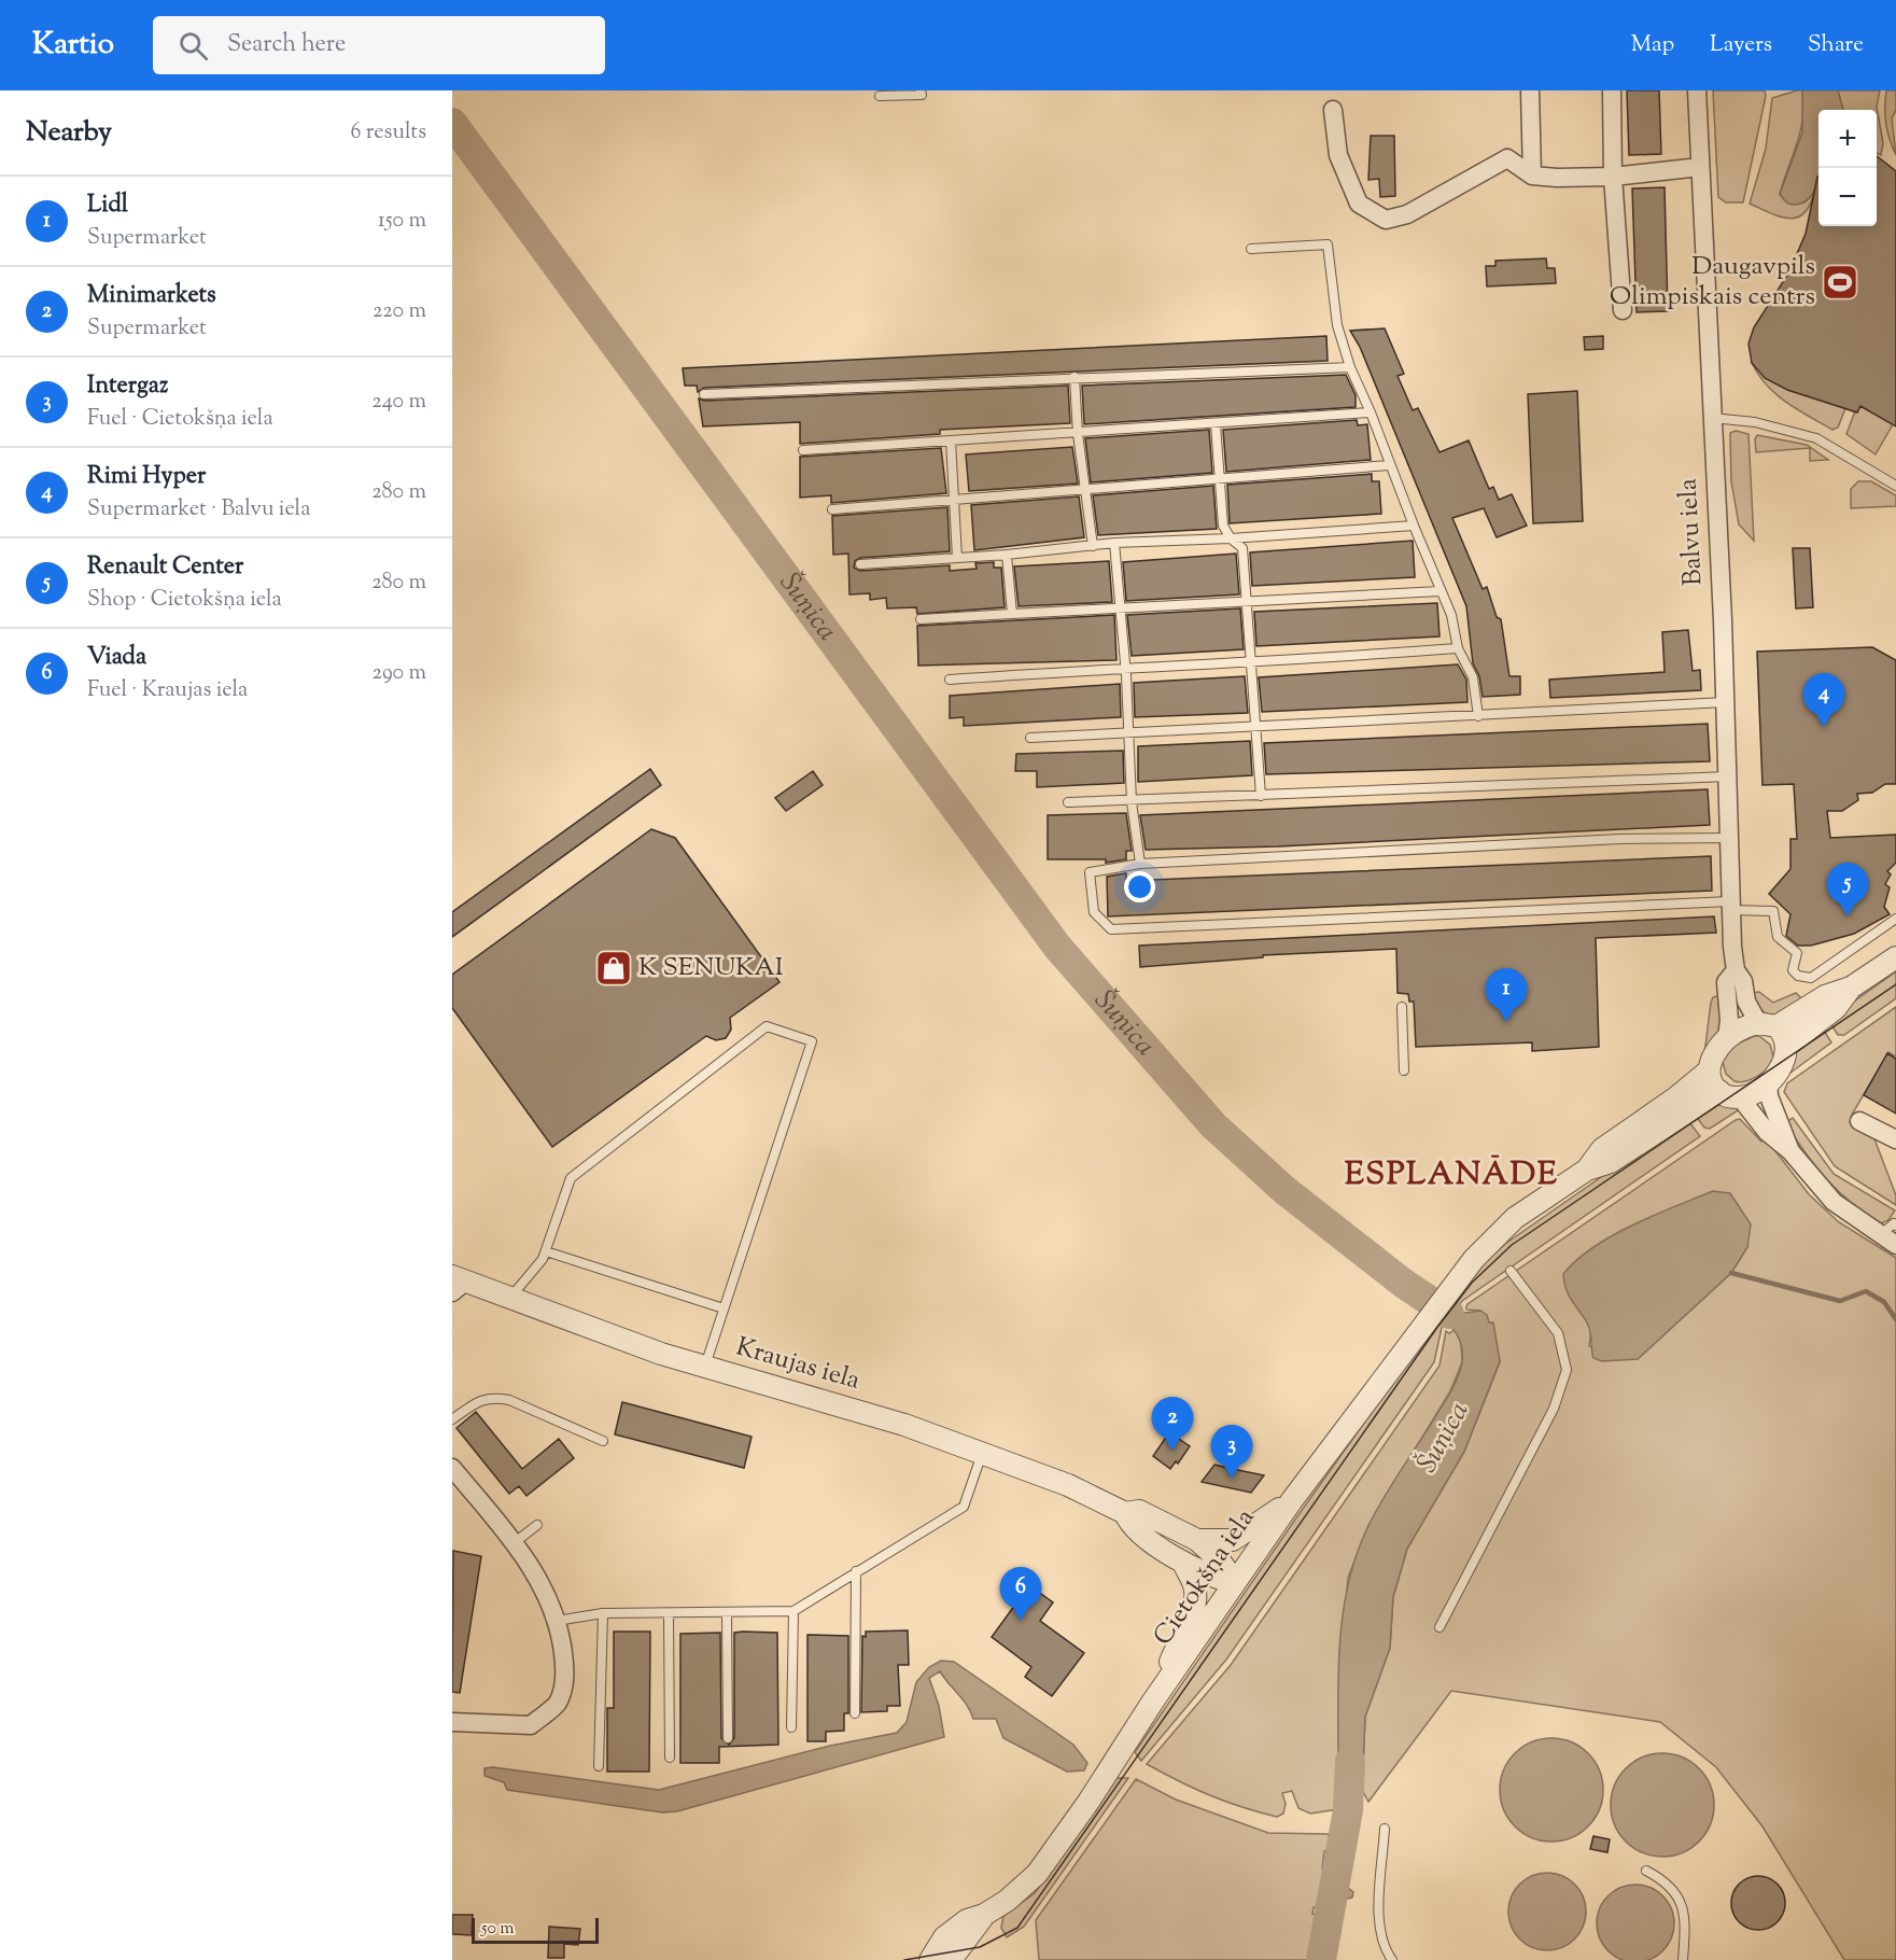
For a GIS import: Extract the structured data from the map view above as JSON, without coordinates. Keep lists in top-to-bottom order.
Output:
{
  "streets": {
    "street": ["Balvu iela", "Kraujas iela", "Cietokšņa iela"]
  },
  "crossings": [
    ["Balvu iela", "Cietokšņa iela"],
    ["Kraujas iela", "Cietokšņa iela"]
  ],
  "districts": ["ESPLANĀDE"],
  "water": ["Šuņica"],
  "places": {
    "sports": ["Daugavpils Olimpiskais centrs"],
    "shop": ["K SENUKAI"]
  },
  "scale_bar": "50 m",
  "page": {
    "header": "Kartio",
    "search": "Search here",
    "nav": ["Map", "Layers", "Share"],
    "heading": ["Nearby", "6 results"],
    "map_buttons": ["+", "−"],
    "list": [
      {
        "mark": "1",
        "name": "Lidl",
        "note": "Supermarket",
        "value": "150 m"
      },
      {
        "mark": "2",
        "name": "Minimarkets",
        "note": "Supermarket",
        "value": "220 m"
      },
      {
        "mark": "3",
        "name": "Intergaz",
        "note": "Fuel · Cietokšņa iela",
        "value": "240 m"
      },
      {
        "mark": "4",
        "name": "Rimi Hyper",
        "note": "Supermarket · Balvu iela",
        "value": "280 m"
      },
      {
        "mark": "5",
        "name": "Renault Center",
        "note": "Shop · Cietokšņa iela",
        "value": "280 m"
      },
      {
        "mark": "6",
        "name": "Viada",
        "note": "Fuel · Kraujas iela",
        "value": "290 m"
      }
    ],
    "pins": [
      "4",
      "5",
      "1",
      "2",
      "3",
      "6"
    ],
    "scale": "50 m"
  }
}
